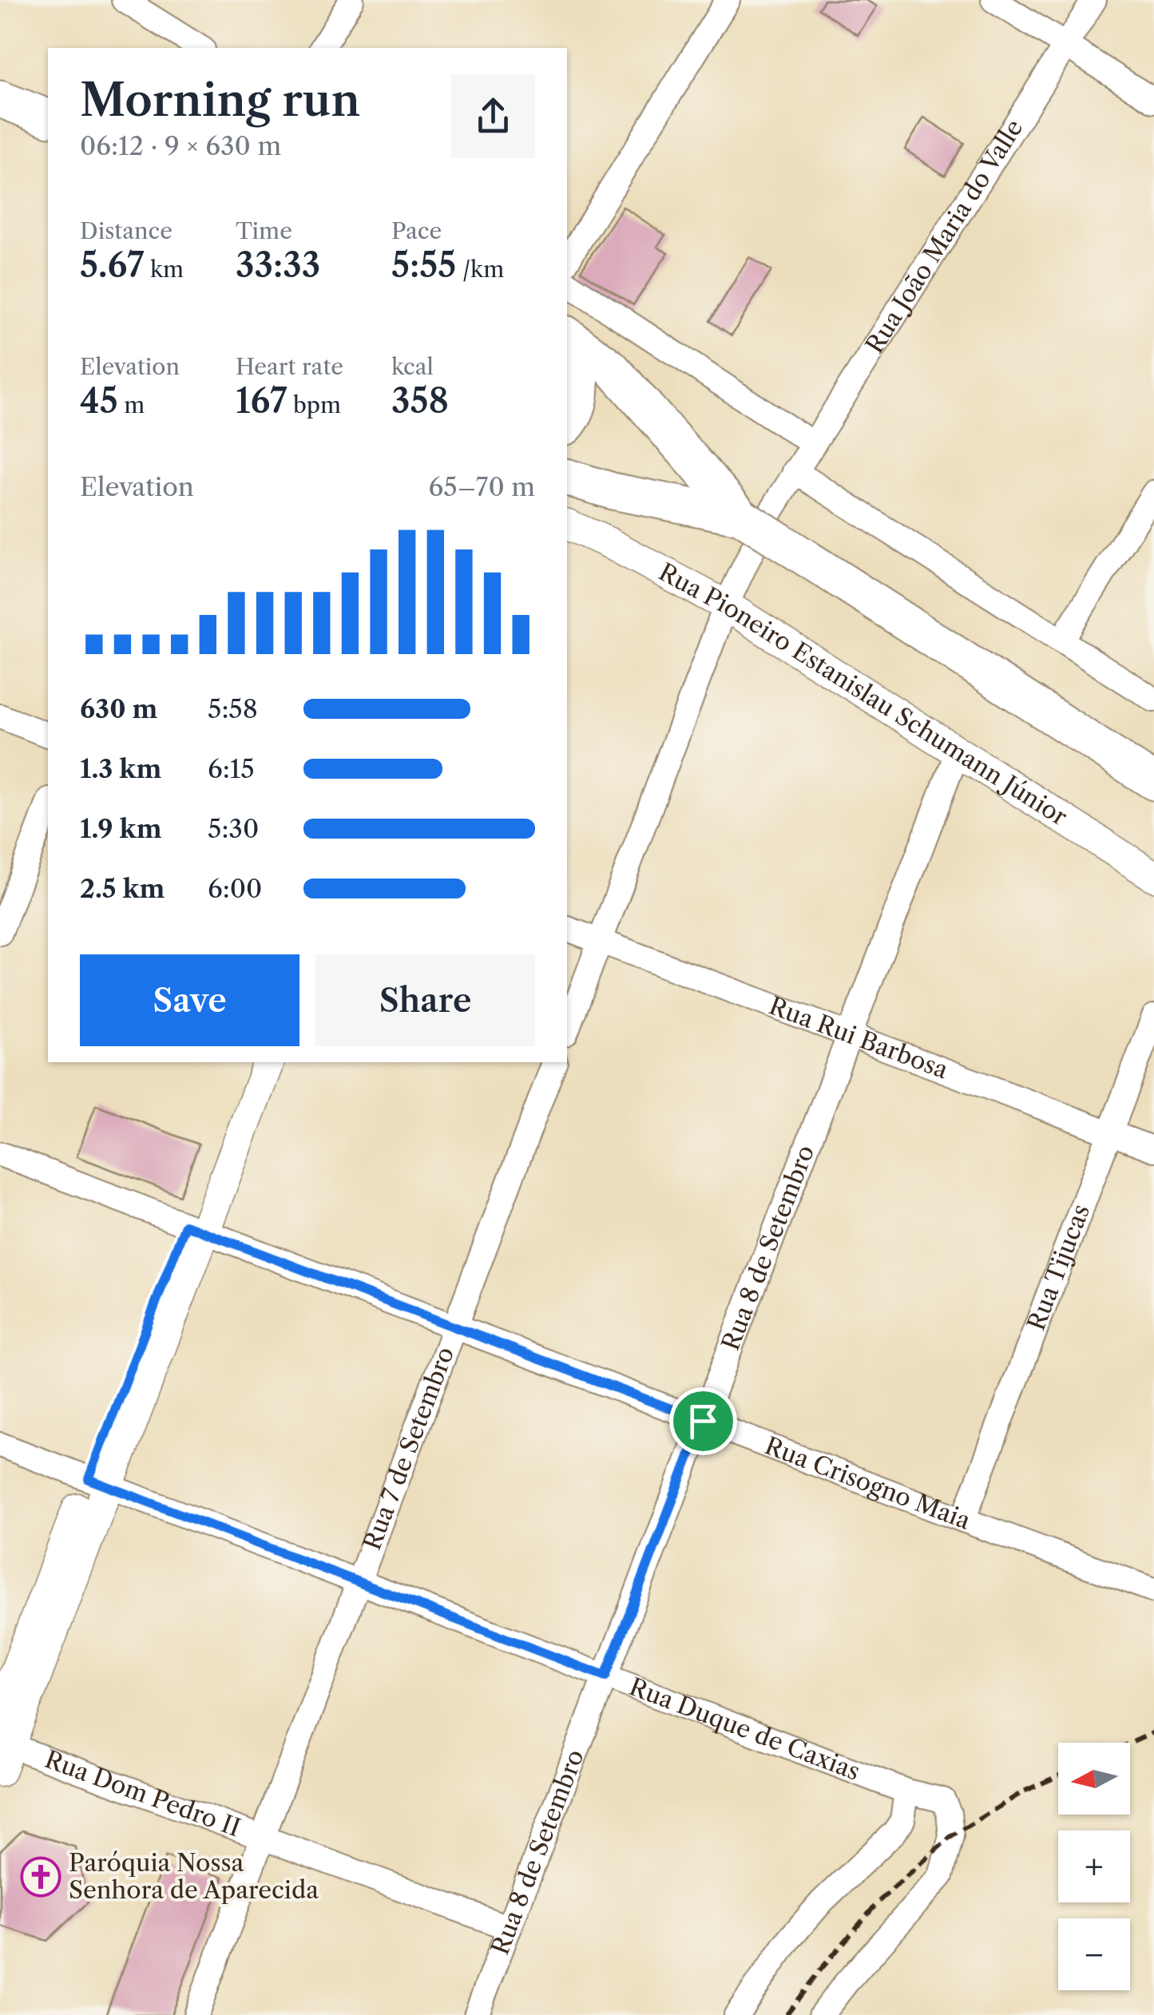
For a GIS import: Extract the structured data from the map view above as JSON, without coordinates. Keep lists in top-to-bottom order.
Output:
{
  "streets": {
    "main road": ["Rua Pioneiro Estanislau Schumann Júnior"],
    "street": [
      "Rua João Maria do Valle",
      "Rua Rui Barbosa",
      "Rua 8 de Setembro",
      "Rua Tijucas",
      "Rua 7 de Setembro",
      "Rua Crisogno Maia",
      "Rua Duque de Caxias",
      "Rua Dom Pedro II"
    ]
  },
  "crossings": [
    ["Rua João Maria do Valle", "Rua Pioneiro Estanislau Schumann Júnior"],
    ["Rua Pioneiro Estanislau Schumann Júnior", "Rua 8 de Setembro"],
    ["Rua Rui Barbosa", "Rua 8 de Setembro"],
    ["Rua Rui Barbosa", "Rua Tijucas"],
    ["Rua 8 de Setembro", "Rua Crisogno Maia"],
    ["Rua 8 de Setembro", "Rua Duque de Caxias"],
    ["Rua 8 de Setembro", "Rua Dom Pedro II"],
    ["Rua Tijucas", "Rua Crisogno Maia"],
    ["Rua 7 de Setembro", "Rua Crisogno Maia"],
    ["Rua 7 de Setembro", "Rua Duque de Caxias"],
    ["Rua 7 de Setembro", "Rua Dom Pedro II"]
  ],
  "places": {
    "church": ["Paróquia Nossa Senhora de Aparecida"]
  },
  "north": "left",
  "page": {
    "heading": ["Morning run", "06:12 · 9 × 630 m"],
    "stats": [
      ["Distance", "5.67 km"],
      ["Time", "33:33"],
      ["Pace", "5:55 /km"],
      ["Elevation", "45 m"],
      ["Heart rate", "167 bpm"],
      ["kcal", "358"]
    ],
    "chart": ["Elevation", "65–70 m"],
    "list": [
      {
        "name": "630 m",
        "note": "5:58"
      },
      {
        "name": "1.3 km",
        "note": "6:15"
      },
      {
        "name": "1.9 km",
        "note": "5:30"
      },
      {
        "name": "2.5 km",
        "note": "6:00"
      }
    ],
    "buttons": ["Save", "Share"],
    "map_buttons": ["+", "−"]
  }
}
